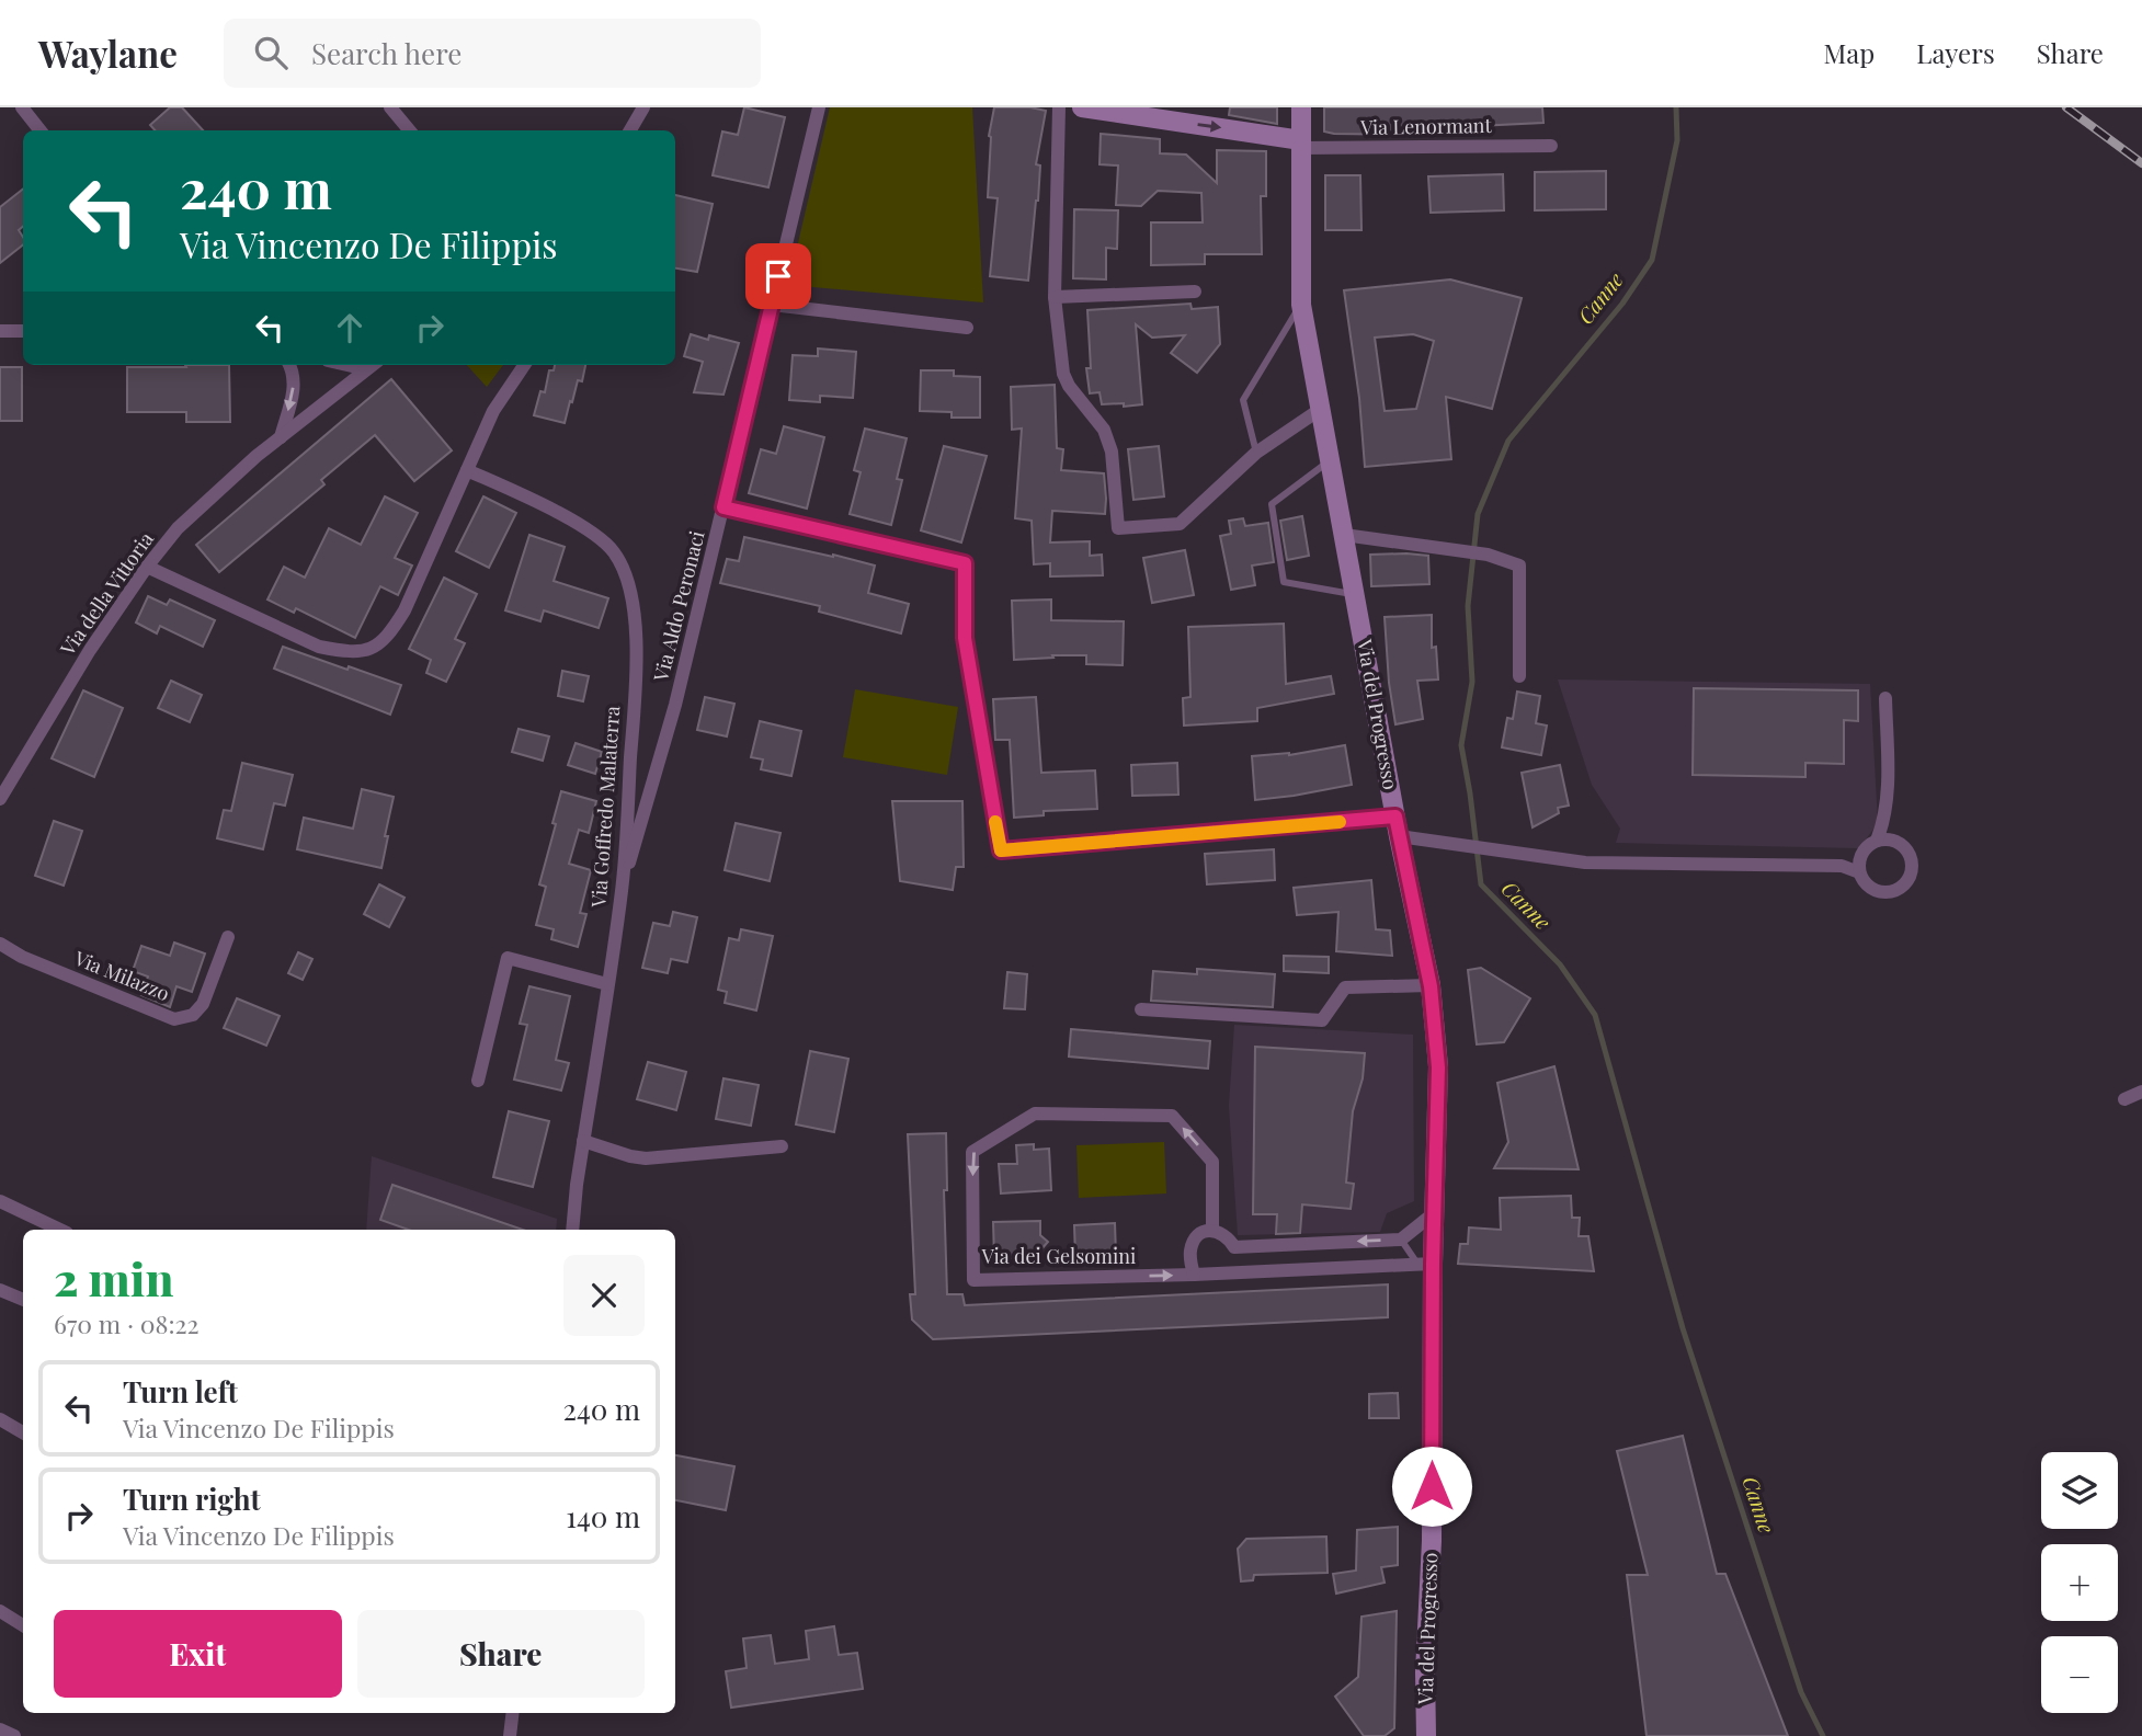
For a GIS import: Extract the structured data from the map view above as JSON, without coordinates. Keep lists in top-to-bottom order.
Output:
{
  "streets": {
    "street": [
      "Via Lenormant",
      "Via della Vittoria",
      "Via Aldo Peronaci",
      "Via del Progresso",
      "Via Goffredo Malaterra",
      "Via Milazzo",
      "Via dei Gelsomini"
    ]
  },
  "crossings": [
    ["Via Lenormant", "Via del Progresso"],
    ["Via Aldo Peronaci", "Via Goffredo Malaterra"],
    ["Via del Progresso", "Via dei Gelsomini"]
  ],
  "water": ["Canne"],
  "page": {
    "header": "Waylane",
    "search": "Search here",
    "nav": ["Map", "Layers", "Share"],
    "turn": ["240 m", "Via Vincenzo De Filippis"],
    "heading": ["2 min", "670 m · 08:22"],
    "list": [
      {
        "name": "Turn left",
        "note": "Via Vincenzo De Filippis",
        "value": "240 m"
      },
      {
        "name": "Turn right",
        "note": "Via Vincenzo De Filippis",
        "value": "140 m"
      }
    ],
    "map_buttons": ["+", "−"],
    "buttons": ["Exit", "Share"]
  }
}
